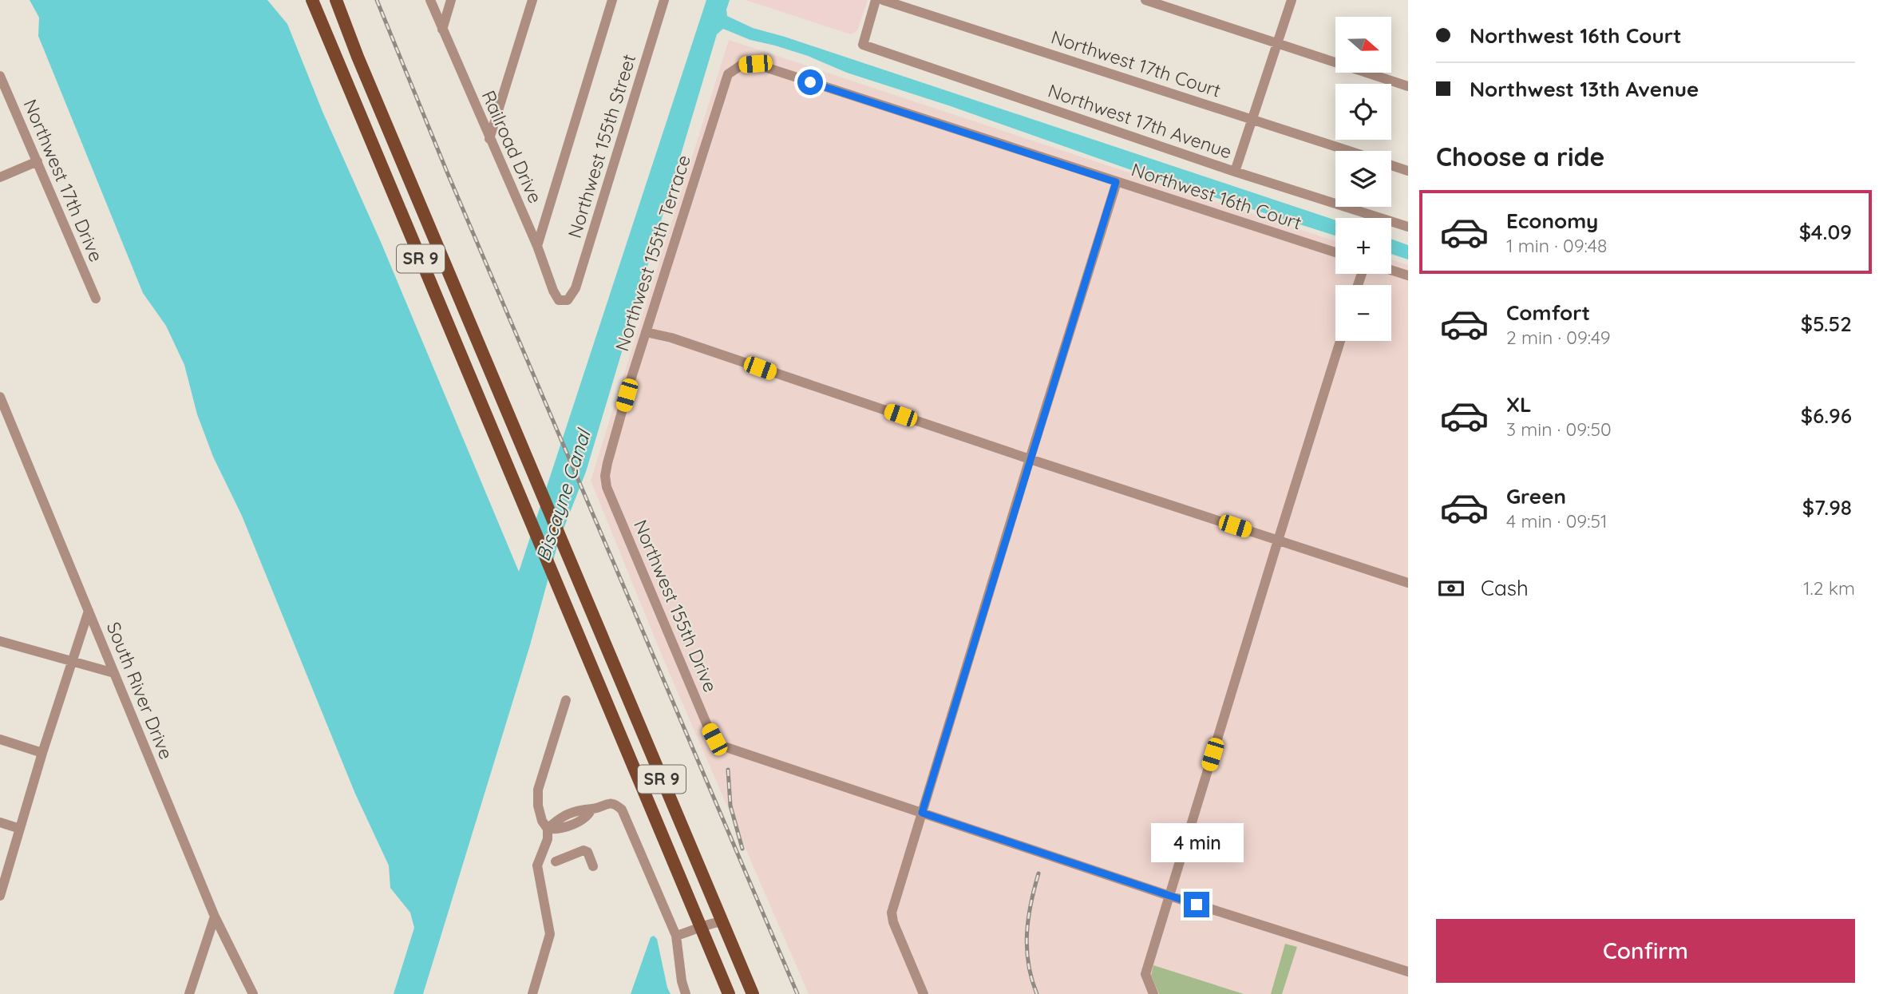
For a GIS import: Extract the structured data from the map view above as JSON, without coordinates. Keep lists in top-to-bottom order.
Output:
{
  "streets": {
    "main road": ["SR 9"],
    "street": [
      "Northwest 17th Court",
      "Northwest 17th Avenue",
      "Northwest 155th Street",
      "Railroad Drive",
      "Northwest 17th Drive",
      "Northwest 16th Court",
      "Northwest 155th Terrace",
      "Northwest 155th Drive",
      "South River Drive"
    ]
  },
  "crossings": [
    ["Northwest 155th Street", "Railroad Drive"],
    ["Northwest 16th Court", "Northwest 155th Terrace"],
    ["Northwest 155th Terrace", "Northwest 155th Drive"]
  ],
  "water": ["Biscayne Canal"],
  "north": "right",
  "page": {
    "banner": ["Northwest 16th Court", "Northwest 13th Avenue"],
    "map_buttons": ["+", "−"],
    "heading": "Choose a ride",
    "list": [
      {
        "name": "Economy",
        "note": "1 min · 09:48",
        "value": "$4.09"
      },
      {
        "name": "Comfort",
        "note": "2 min · 09:49",
        "value": "$5.52"
      },
      {
        "name": "XL",
        "note": "3 min · 09:50",
        "value": "$6.96"
      },
      {
        "name": "Green",
        "note": "4 min · 09:51",
        "value": "$7.98"
      }
    ],
    "pay": ["Cash", "1.2 km"],
    "bubble": "4 min",
    "buttons": "Confirm"
  }
}
